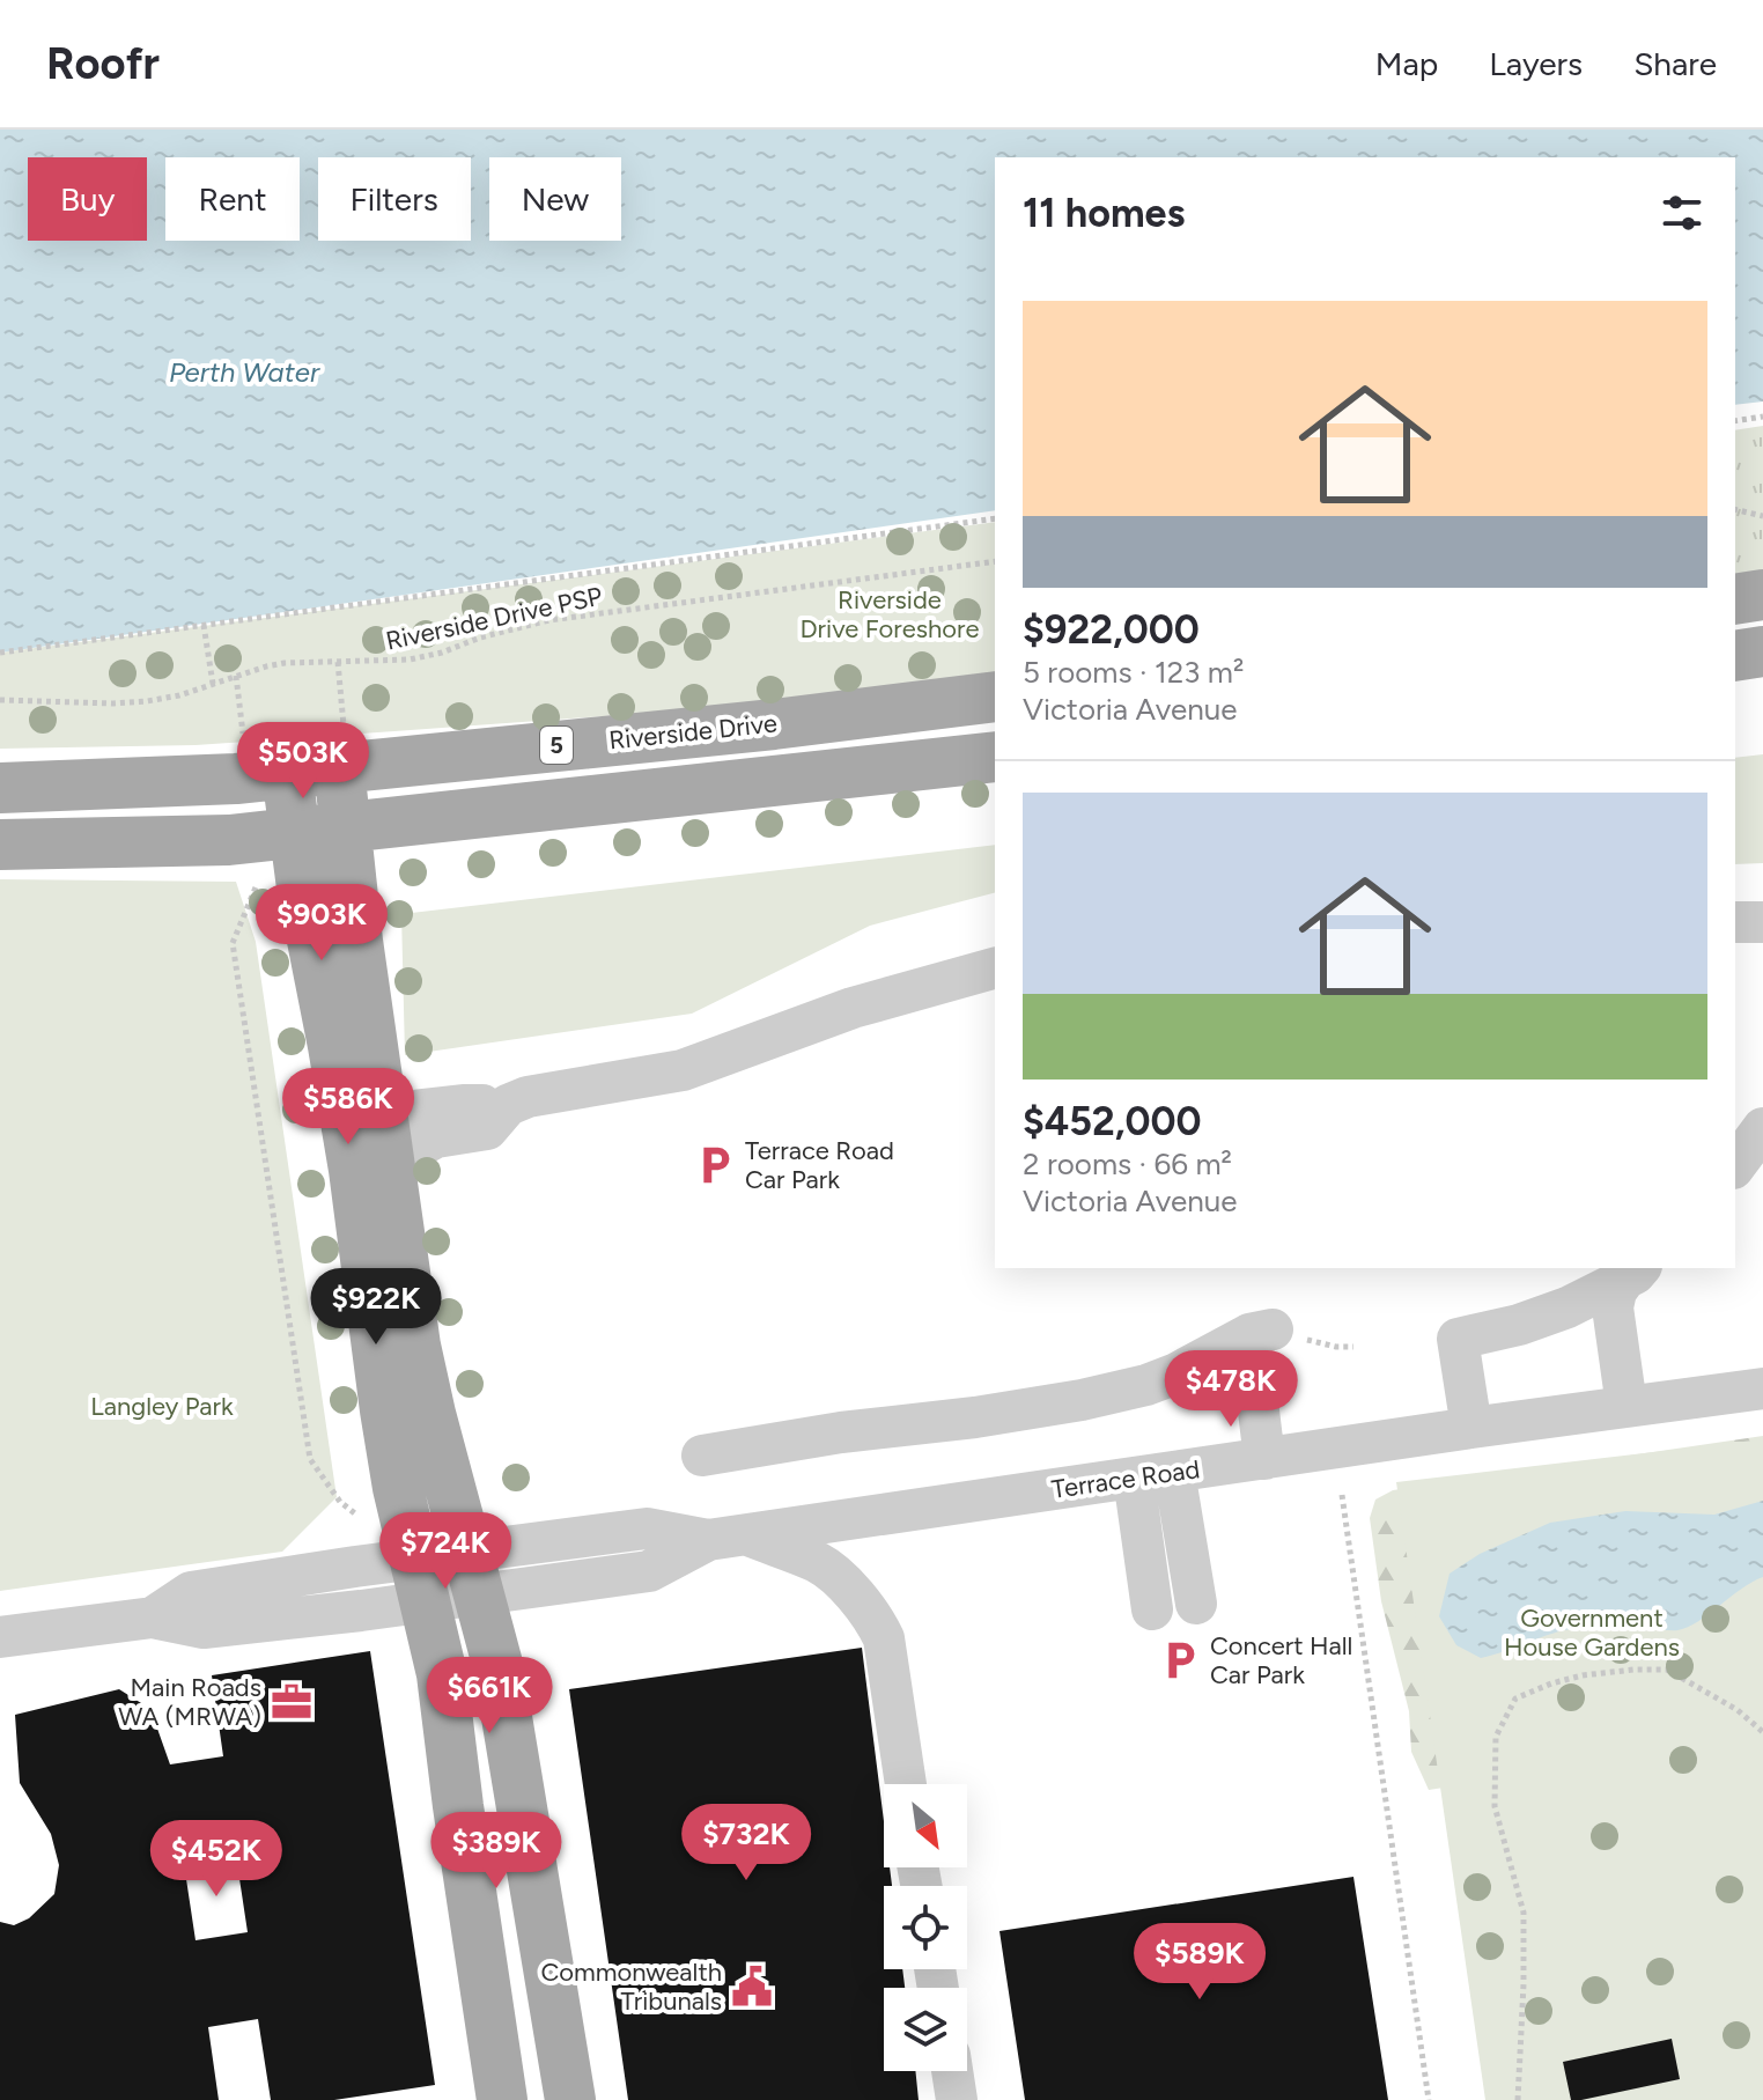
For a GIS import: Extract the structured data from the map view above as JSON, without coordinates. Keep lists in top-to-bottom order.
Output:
{
  "streets": {
    "main road": ["Riverside Drive", "5"],
    "street": ["Terrace Road"],
    "path": ["Riverside Drive PSP"]
  },
  "water": ["Perth Water"],
  "parks": ["Riverside Drive Foreshore", "Langley Park", "Government House Gardens"],
  "places": {
    "parking": ["Terrace Road Car Park", "Concert Hall Car Park"],
    "office": ["Main Roads WA (MRWA)"],
    "public building": ["Commonwealth Tribunals"]
  },
  "north": "bottom right",
  "page": {
    "header": "Roofr",
    "nav": ["Map", "Layers", "Share"],
    "chip": [
      "Buy",
      "Rent",
      "Filters",
      "New"
    ],
    "heading": "11 homes",
    "list": [
      {
        "name": "$922,000",
        "note": "5 rooms · 123 m² · Victoria Avenue"
      },
      {
        "name": "$452,000",
        "note": "2 rooms · 66 m² · Victoria Avenue"
      }
    ],
    "price": [
      "$503K",
      "$903K",
      "$586K",
      "$922K",
      "$478K",
      "$724K",
      "$661K",
      "$732K",
      "$389K",
      "$452K",
      "$589K"
    ]
  }
}
